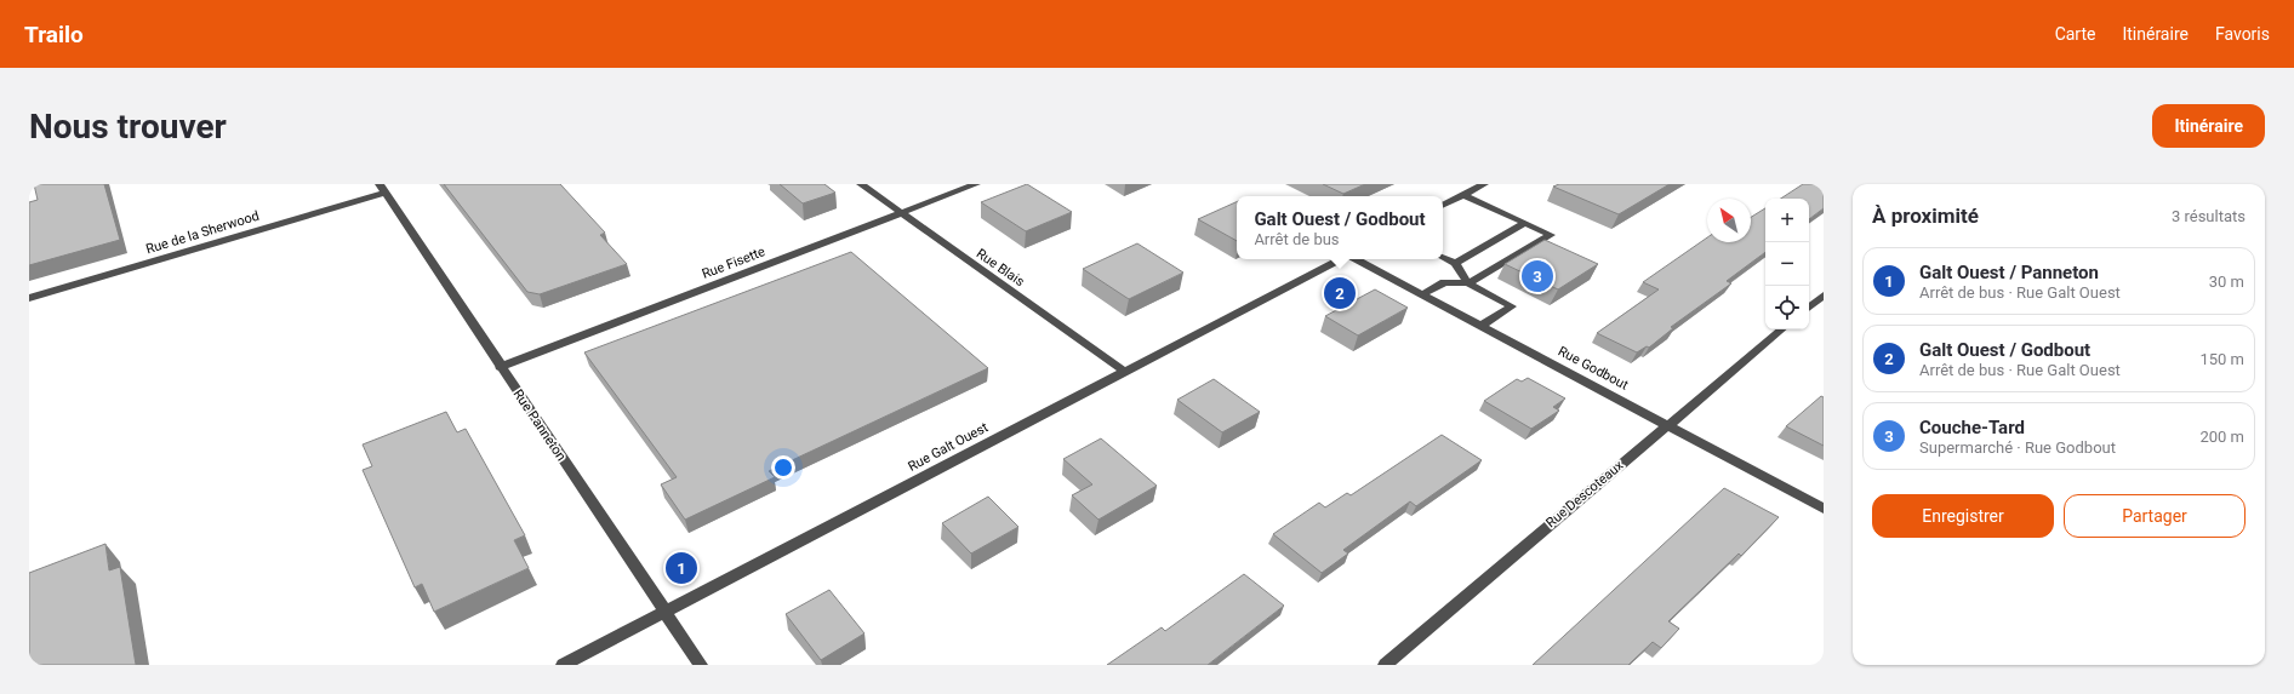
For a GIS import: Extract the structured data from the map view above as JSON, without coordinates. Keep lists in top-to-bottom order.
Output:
{
  "streets": {
    "street": [
      "Rue de la Sherwood",
      "Rue Fisette",
      "Rue Blais",
      "Rue Godbout",
      "Rue Panneton",
      "Rue Galt Ouest",
      "Rue Descoteaux"
    ]
  },
  "crossings": [
    ["Rue de la Sherwood", "Rue Panneton"],
    ["Rue Fisette", "Rue Blais"],
    ["Rue Fisette", "Rue Panneton"],
    ["Rue Blais", "Rue Galt Ouest"],
    ["Rue Godbout", "Rue Descoteaux"],
    ["Rue Panneton", "Rue Galt Ouest"]
  ],
  "north": "top left",
  "page": {
    "header": "Trailo",
    "nav": ["Carte", "Itinéraire", "Favoris"],
    "buttons": [
      "Itinéraire",
      ["Enregistrer", "Partager"]
    ],
    "title": "Nous trouver",
    "heading": ["À proximité", "3 résultats"],
    "popup": ["Galt Ouest / Godbout", "Arrêt de bus"],
    "map_buttons": ["+", "−"],
    "list": [
      {
        "mark": "1",
        "name": "Galt Ouest / Panneton",
        "note": "Arrêt de bus · Rue Galt Ouest",
        "value": "30 m"
      },
      {
        "mark": "2",
        "name": "Galt Ouest / Godbout",
        "note": "Arrêt de bus · Rue Galt Ouest",
        "value": "150 m"
      },
      {
        "mark": "3",
        "name": "Couche-Tard",
        "note": "Supermarché · Rue Godbout",
        "value": "200 m"
      }
    ],
    "pins": ["3", "2", "1"]
  }
}
